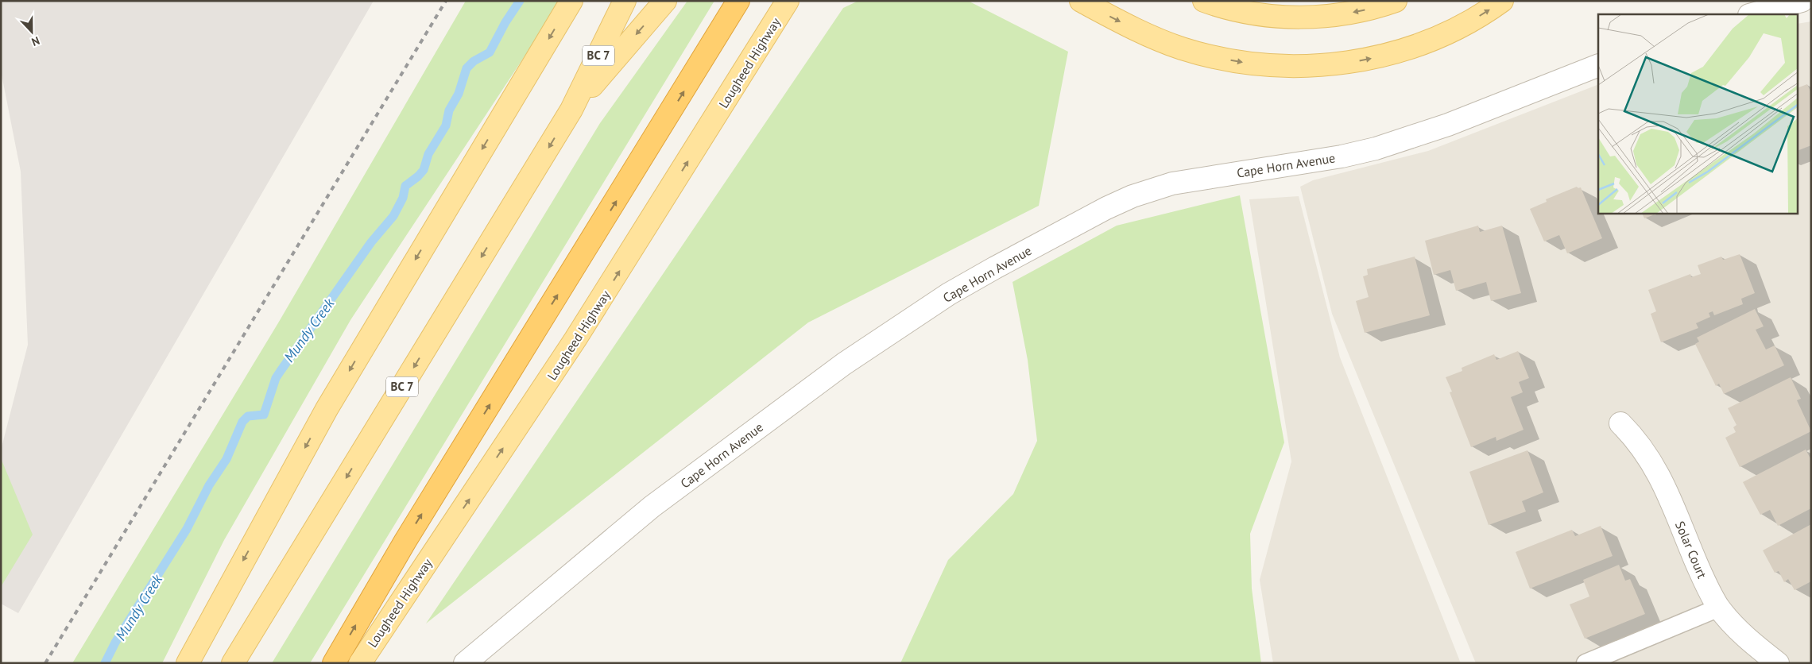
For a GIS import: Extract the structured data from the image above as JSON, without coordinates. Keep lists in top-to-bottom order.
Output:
{
  "streets": {
    "main road": ["BC 7", "Lougheed Highway"],
    "street": ["Cape Horn Avenue", "Solar Court"]
  },
  "water": ["Mundy Creek"],
  "north": "bottom"
}
